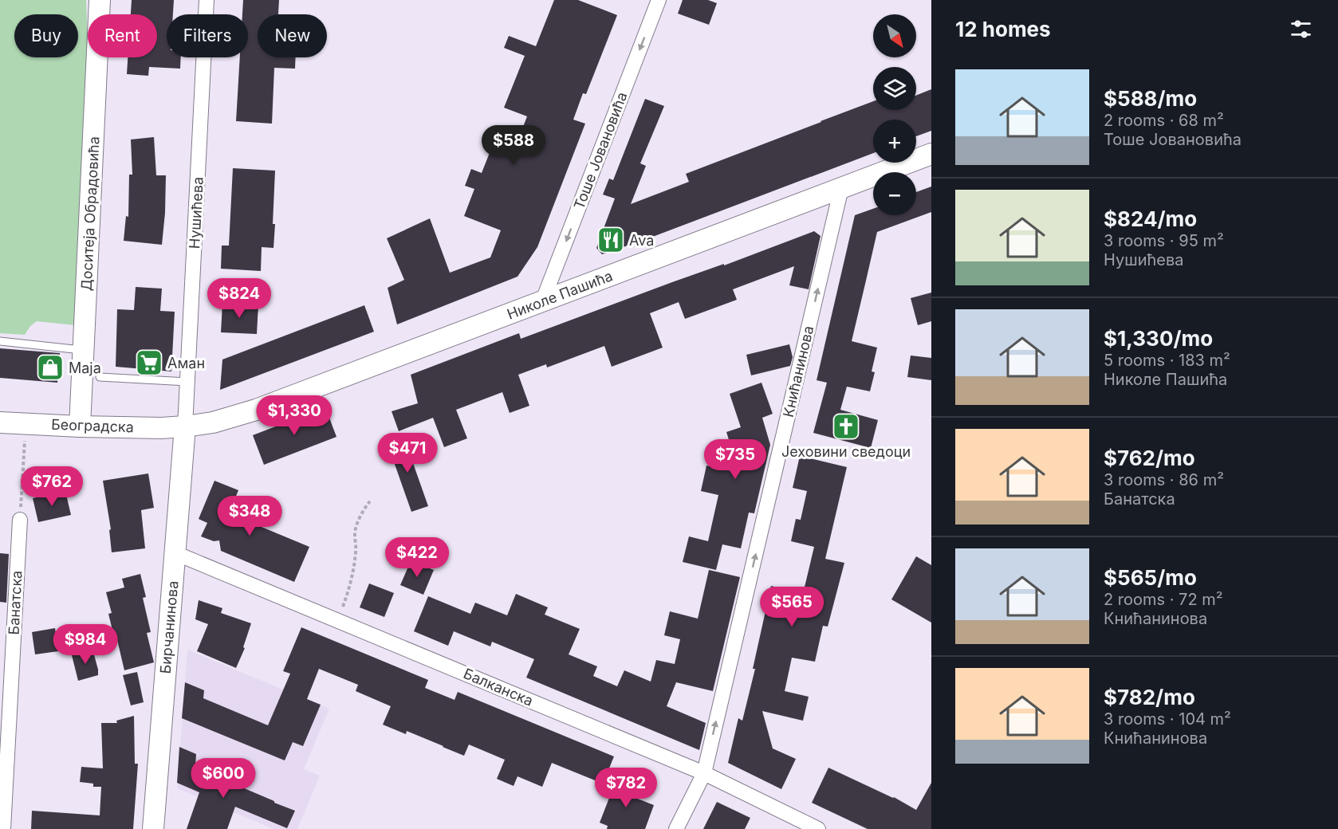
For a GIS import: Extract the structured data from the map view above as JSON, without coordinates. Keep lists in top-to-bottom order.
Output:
{
  "streets": {
    "main road": [
      "Доситеја Обрадовића",
      "Николе Пашића",
      "Београдска",
      "Бирчанинова"
    ],
    "street": [
      "Тоше Јовановића",
      "Нушићева",
      "Книћанинова",
      "Банатска",
      "Балканска"
    ]
  },
  "crossings": [
    ["Тоше Јовановића", "Николе Пашића"],
    ["Нушићева", "Николе Пашића"],
    ["Нушићева", "Београдска"],
    ["Нушићева", "Бирчанинова"],
    ["Доситеја Обрадовића", "Београдска"],
    ["Николе Пашића", "Книћанинова"],
    ["Николе Пашића", "Београдска"],
    ["Николе Пашића", "Бирчанинова"],
    ["Книћанинова", "Балканска"],
    ["Београдска", "Бирчанинова"],
    ["Бирчанинова", "Балканска"]
  ],
  "one_way": ["Тоше Јовановића", "Книћанинова"],
  "places": {
    "restaurant": ["Ava"],
    "supermarket": ["Аман"],
    "shop": ["Маја"],
    "church": ["Јеховини сведоци"]
  },
  "north": "bottom right",
  "page": {
    "heading": "12 homes",
    "map_buttons": ["+", "−"],
    "chip": [
      "Buy",
      "Rent",
      "Filters",
      "New"
    ],
    "list": [
      {
        "name": "$588/mo",
        "note": "2 rooms · 68 m² · Тоше Јовановића"
      },
      {
        "name": "$824/mo",
        "note": "3 rooms · 95 m² · Нушићева"
      },
      {
        "name": "$1,330/mo",
        "note": "5 rooms · 183 m² · Николе Пашића"
      },
      {
        "name": "$762/mo",
        "note": "3 rooms · 86 m² · Банатска"
      },
      {
        "name": "$565/mo",
        "note": "2 rooms · 72 m² · Книћанинова"
      },
      {
        "name": "$782/mo",
        "note": "3 rooms · 104 m² · Книћанинова"
      }
    ],
    "price": [
      "$588",
      "$824",
      "$1,330",
      "$471",
      "$735",
      "$762",
      "$348",
      "$422",
      "$565",
      "$984",
      "$600",
      "$782"
    ]
  }
}
